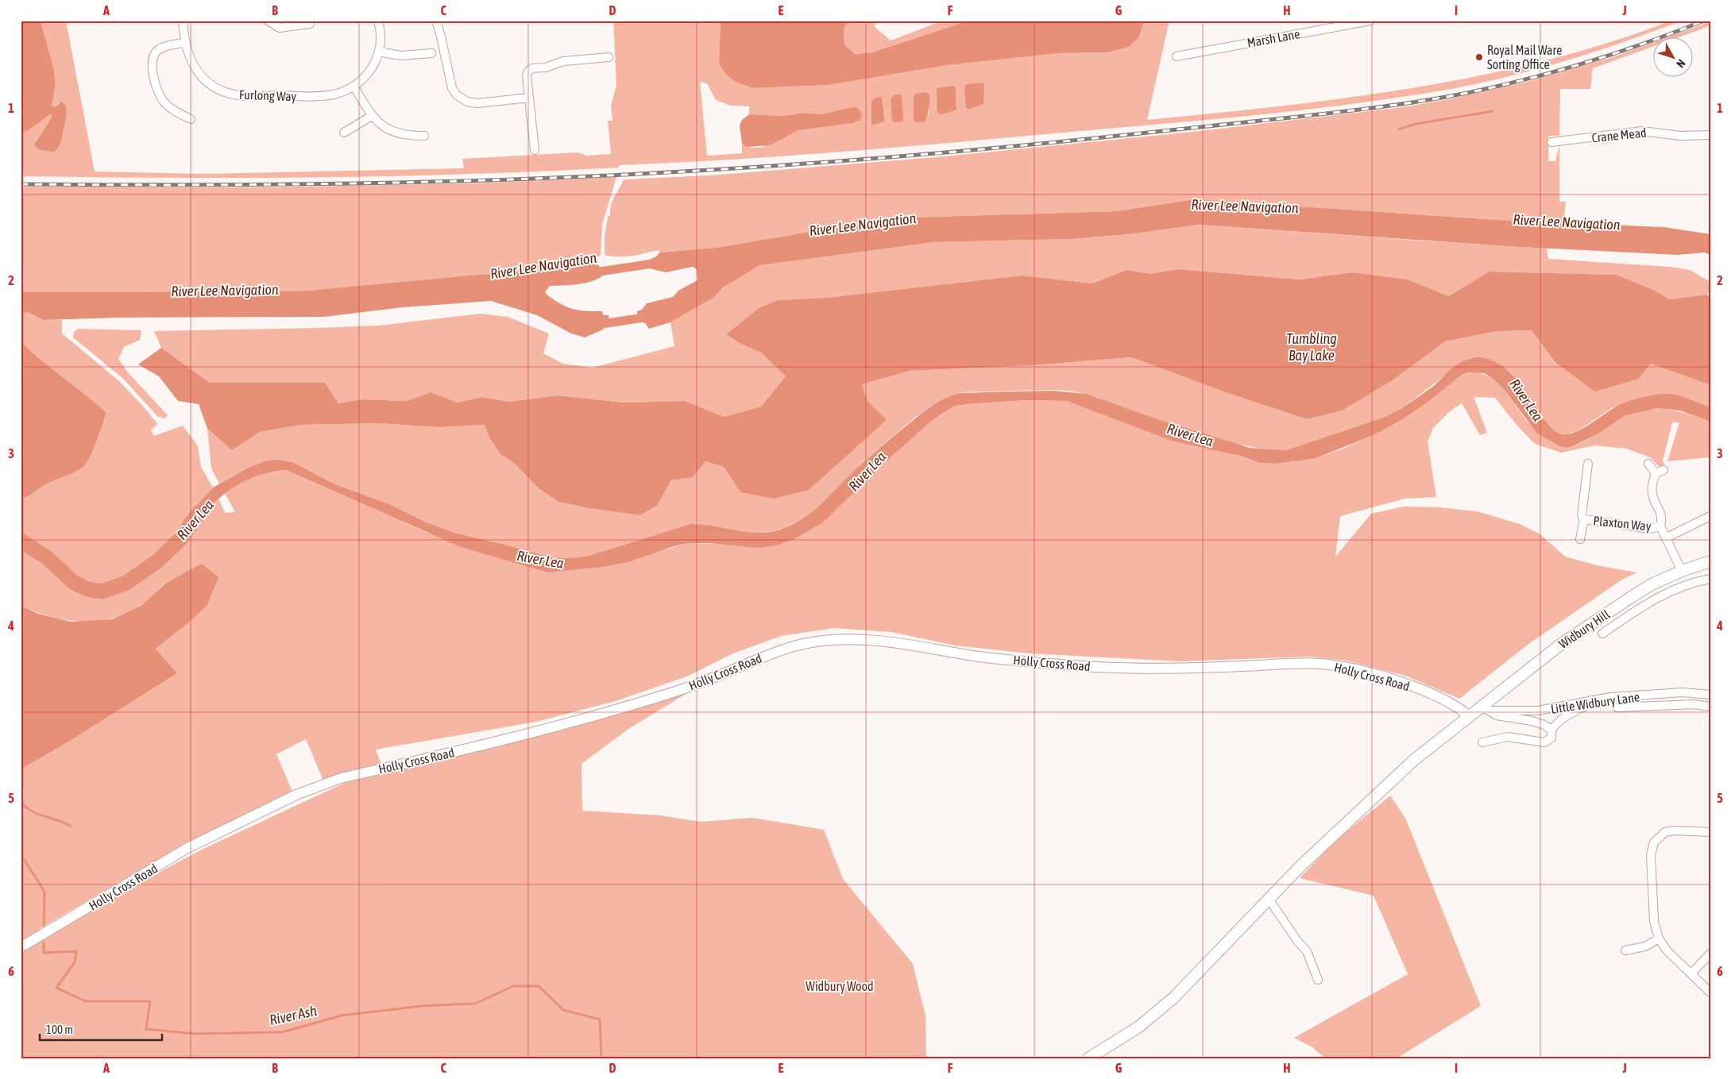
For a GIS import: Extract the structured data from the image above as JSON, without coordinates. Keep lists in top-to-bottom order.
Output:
{
  "streets": {
    "main road": ["Widbury Hill"],
    "street": [
      "Marsh Lane",
      "Furlong Way",
      "Crane Mead",
      "Plaxton Way",
      "Holly Cross Road",
      "Little Widbury Lane"
    ]
  },
  "crossings": [
    ["Plaxton Way", "Widbury Hill"],
    ["Widbury Hill", "Holly Cross Road"],
    ["Widbury Hill", "Little Widbury Lane"]
  ],
  "water": [
    "River Lee Navigation",
    "Tumbling Bay Lake",
    "River Lea",
    "River Ash"
  ],
  "parks": ["Widbury Wood"],
  "places": ["Royal Mail Ware Sorting Office"],
  "scale_bar": "100 m",
  "north": "bottom right",
  "grid": {
    "columns": [
      "A",
      "B",
      "C",
      "D",
      "E",
      "F",
      "G",
      "H",
      "I",
      "J"
    ],
    "rows": [
      "1",
      "2",
      "3",
      "4",
      "5",
      "6"
    ]
  }
}
